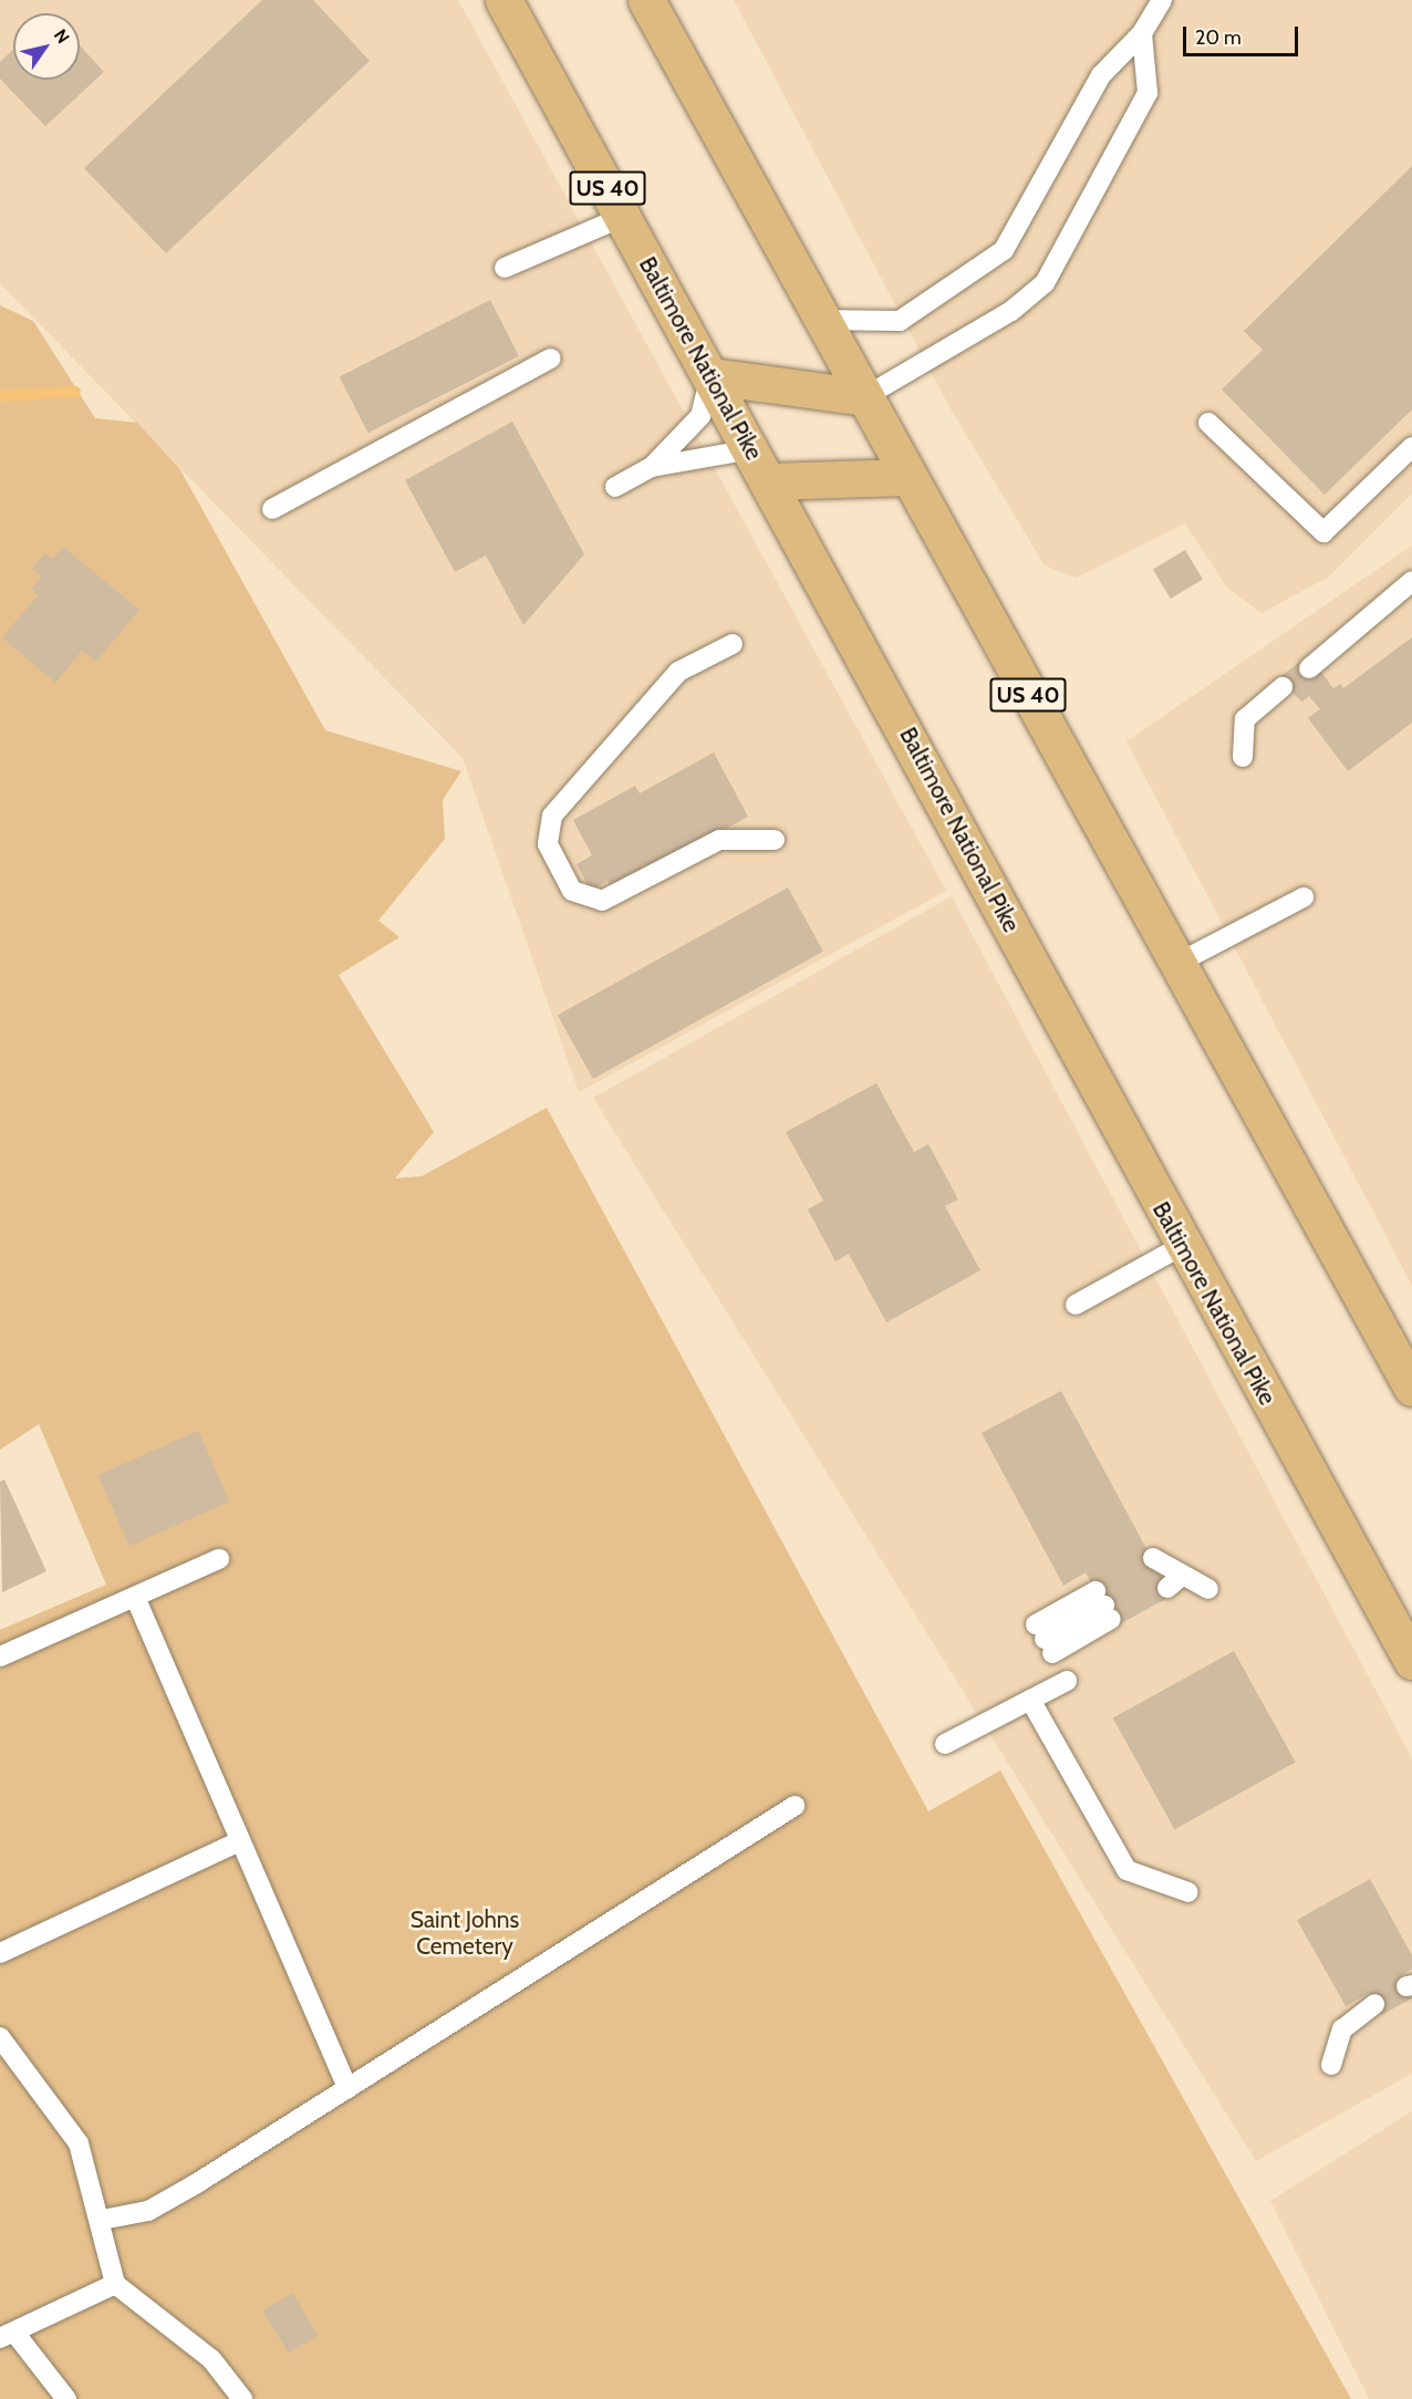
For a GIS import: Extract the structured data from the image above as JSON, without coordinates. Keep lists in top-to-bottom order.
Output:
{
  "streets": {
    "main road": ["US 40", "Baltimore National Pike"]
  },
  "parks": ["Saint Johns Cemetery"],
  "scale_bar": "20 m",
  "north": "top right"
}
